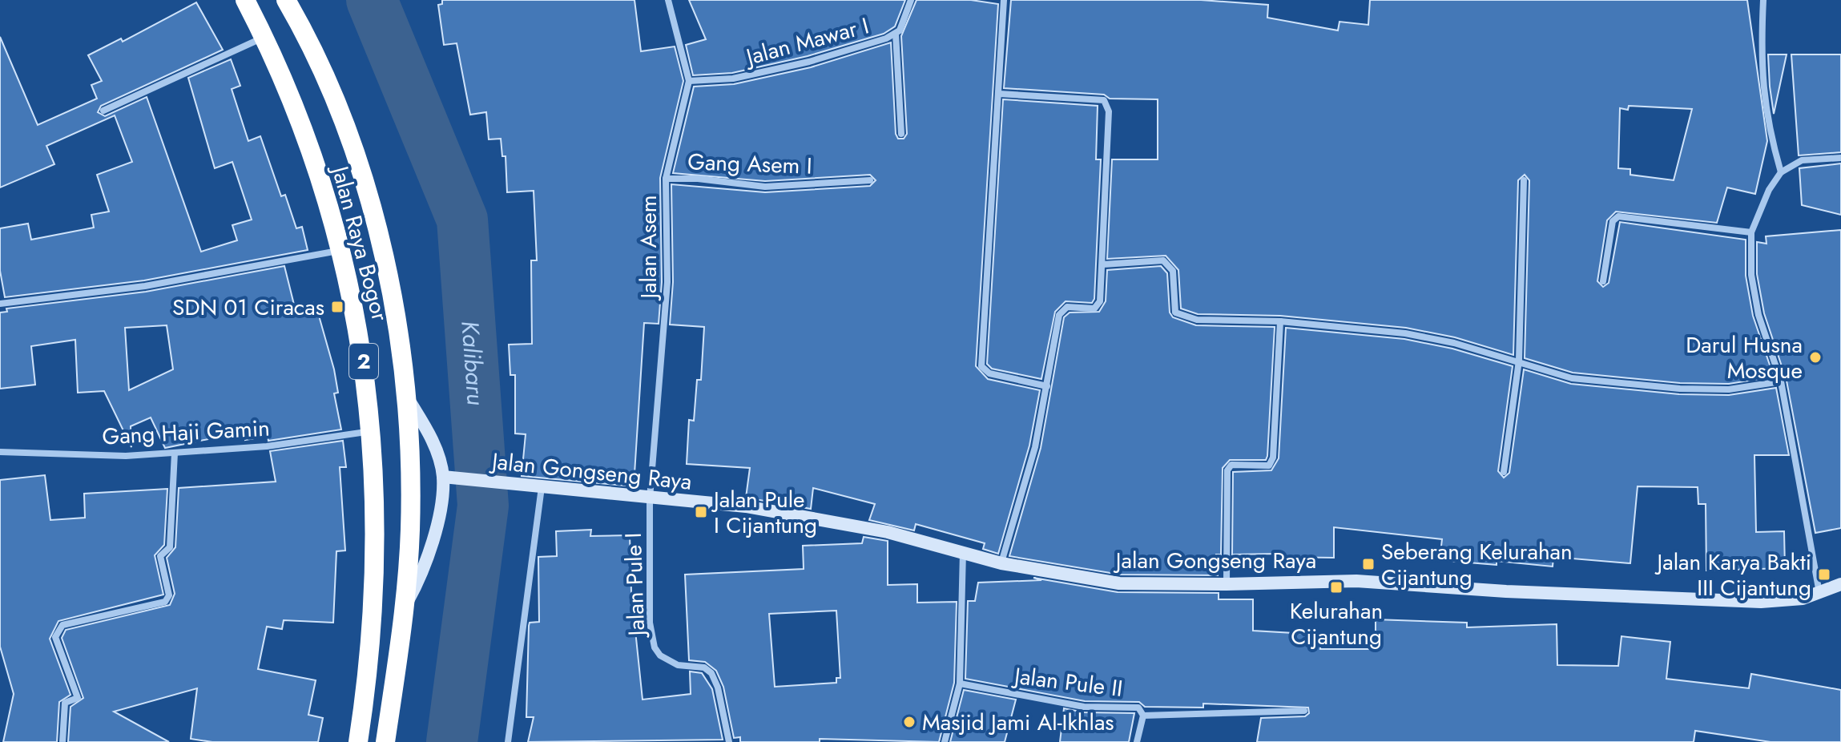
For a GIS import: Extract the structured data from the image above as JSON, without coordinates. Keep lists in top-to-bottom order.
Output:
{
  "streets": {
    "highway": ["Jalan Raya Bogor", "2"],
    "street": [
      "Jalan Mawar I",
      "Gang Asem I",
      "Jalan Asem",
      "Gang Haji Gamin",
      "Jalan Gongseng Raya",
      "Jalan Pule I",
      "Jalan Pule II"
    ]
  },
  "crossings": [
    ["Jalan Mawar I", "Jalan Asem"],
    ["Gang Asem I", "Jalan Asem"],
    ["Jalan Raya Bogor", "Gang Haji Gamin"],
    ["Jalan Asem", "Jalan Gongseng Raya"],
    ["Jalan Asem", "Jalan Pule I"],
    ["Jalan Gongseng Raya", "Jalan Pule I"]
  ],
  "water": ["Kalibaru"],
  "places": {
    "transit": [
      "SDN 01 Ciracas",
      "Jalan Pule I Cijantung",
      "Seberang Kelurahan Cijantung",
      "Jalan Karya Bakti III Cijantung",
      "Kelurahan Cijantung"
    ],
    "other": ["Darul Husna Mosque", "Masjid Jami Al-Ikhlas"]
  }
}
